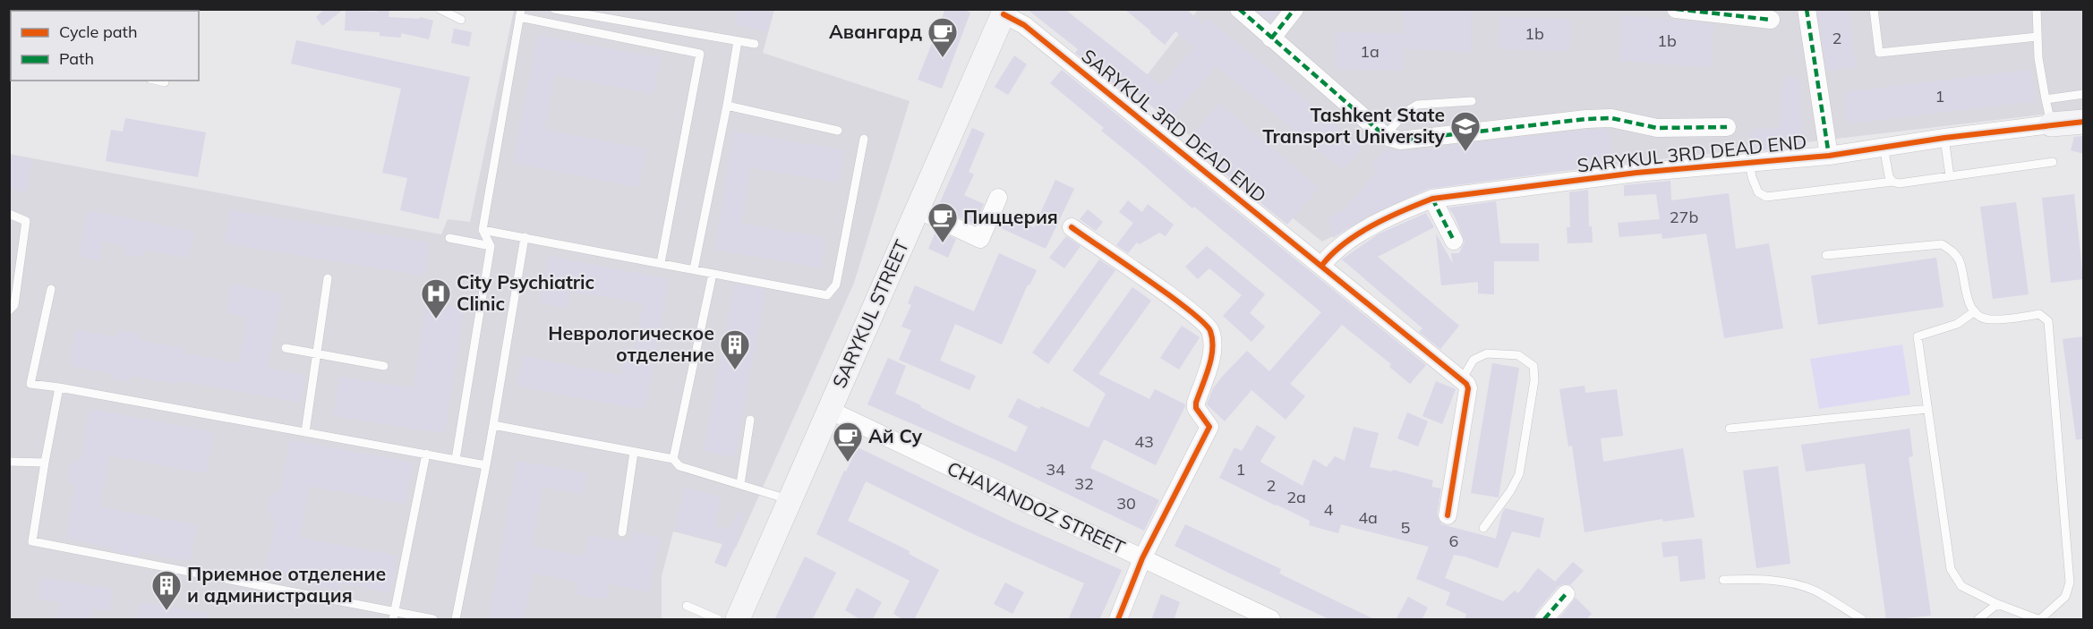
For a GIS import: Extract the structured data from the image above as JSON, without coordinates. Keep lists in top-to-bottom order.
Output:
{
  "streets": {
    "main road": ["SARYKUL STREET"],
    "street": ["SARYKUL 3RD DEAD END", "CHAVANDOZ STREET"]
  },
  "crossings": [
    ["SARYKUL 3RD DEAD END", "SARYKUL STREET"],
    ["SARYKUL STREET", "CHAVANDOZ STREET"]
  ],
  "places": {
    "cafe": ["Авангард", "Пиццерия", "Ай Су"],
    "school or university": ["Tashkent State Transport University"],
    "hospital": ["City Psychiatric Clinic"],
    "building": ["Неврологическое отделение", "Приемное отделение и администрация"]
  },
  "house_numbers": [
    "1b",
    "2",
    "1b",
    "1a",
    "1",
    "27b",
    "43",
    "34",
    "1",
    "32",
    "2",
    "2a",
    "30",
    "4",
    "4a",
    "5",
    "6"
  ],
  "legend": ["Cycle path", "Path"]
}
